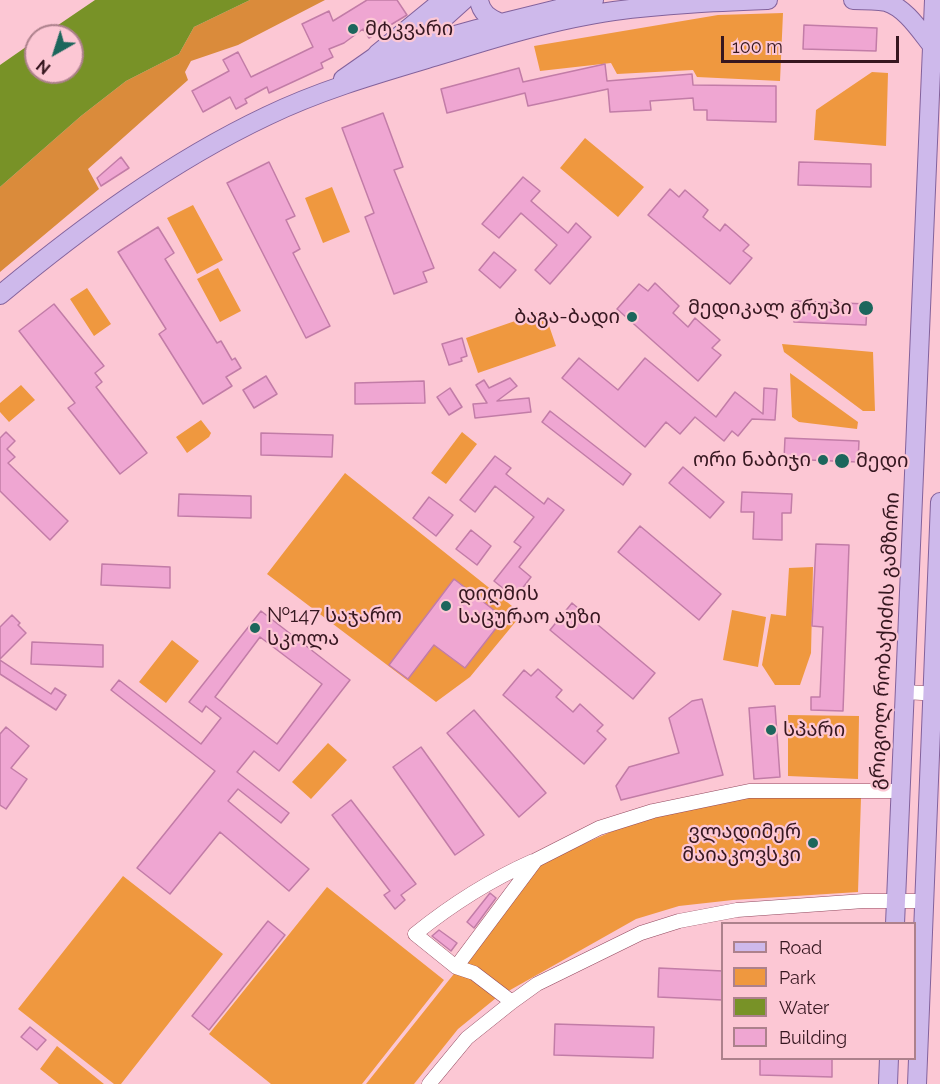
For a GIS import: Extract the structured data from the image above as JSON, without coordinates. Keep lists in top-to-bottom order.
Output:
{
  "streets": {
    "main road": ["გრიგოლ რობაქიძის გამზირი"]
  },
  "places": [
    "მტკვარი",
    "მედიკალ გრუპი",
    "ბაგა-ბადი",
    "ორი ნაბიჯი",
    "მედი",
    "დიღმის საცურაო აუზი",
    "№147 საჯარო სკოლა",
    "სპარი",
    "ვლადიმერ მაიაკოვსკი"
  ],
  "legend": [
    "Road",
    "Park",
    "Water",
    "Building"
  ],
  "scale_bar": "100 m",
  "north": "bottom left"
}
